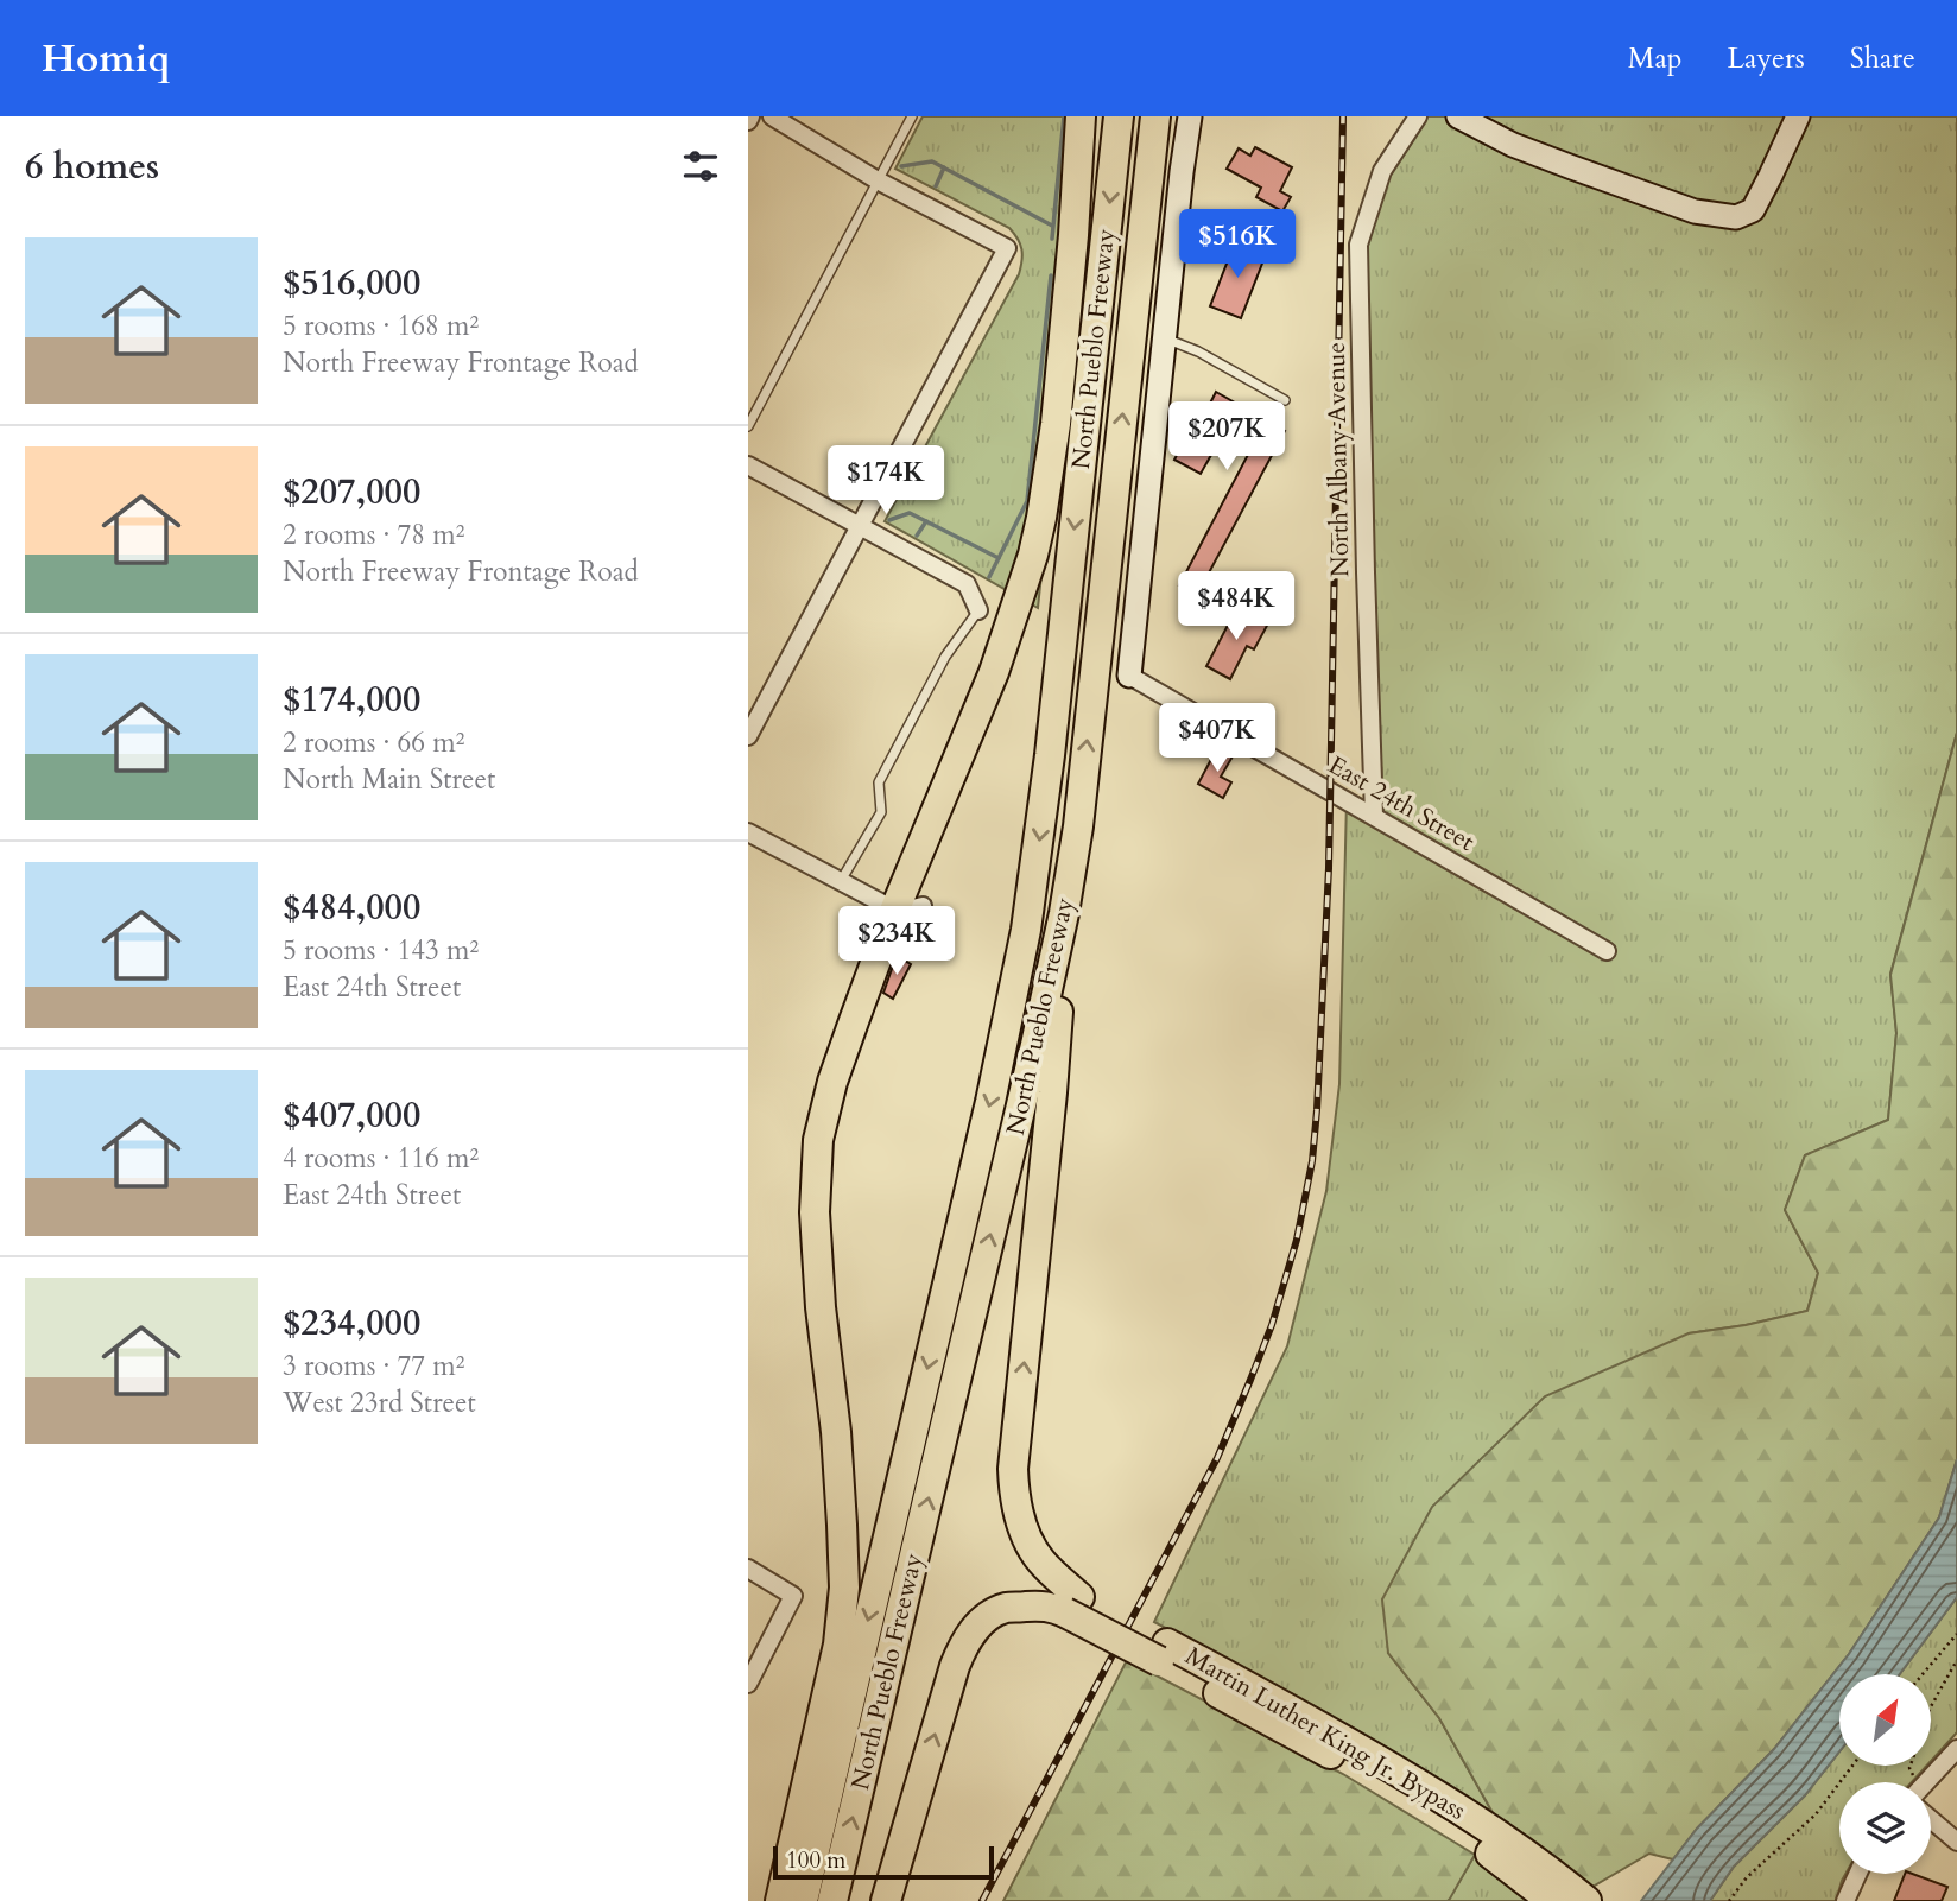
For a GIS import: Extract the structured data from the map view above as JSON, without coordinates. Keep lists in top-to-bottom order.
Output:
{
  "streets": {
    "highway": ["North Pueblo Freeway", "Martin Luther King Jr. Bypass"],
    "street": ["North Albany Avenue", "East 24th Street"]
  },
  "crossings": [
    ["North Pueblo Freeway", "Martin Luther King Jr. Bypass"],
    ["North Albany Avenue", "East 24th Street"]
  ],
  "scale_bar": "100 m",
  "north": "top right",
  "page": {
    "header": "Homiq",
    "nav": ["Map", "Layers", "Share"],
    "heading": "6 homes",
    "price": [
      "$516K",
      "$207K",
      "$174K",
      "$484K",
      "$407K",
      "$234K"
    ],
    "list": [
      {
        "name": "$516,000",
        "note": "5 rooms · 168 m² · North Freeway Frontage Road"
      },
      {
        "name": "$207,000",
        "note": "2 rooms · 78 m² · North Freeway Frontage Road"
      },
      {
        "name": "$174,000",
        "note": "2 rooms · 66 m² · North Main Street"
      },
      {
        "name": "$484,000",
        "note": "5 rooms · 143 m² · East 24th Street"
      },
      {
        "name": "$407,000",
        "note": "4 rooms · 116 m² · East 24th Street"
      },
      {
        "name": "$234,000",
        "note": "3 rooms · 77 m² · West 23rd Street"
      }
    ],
    "scale": "100 m"
  }
}
